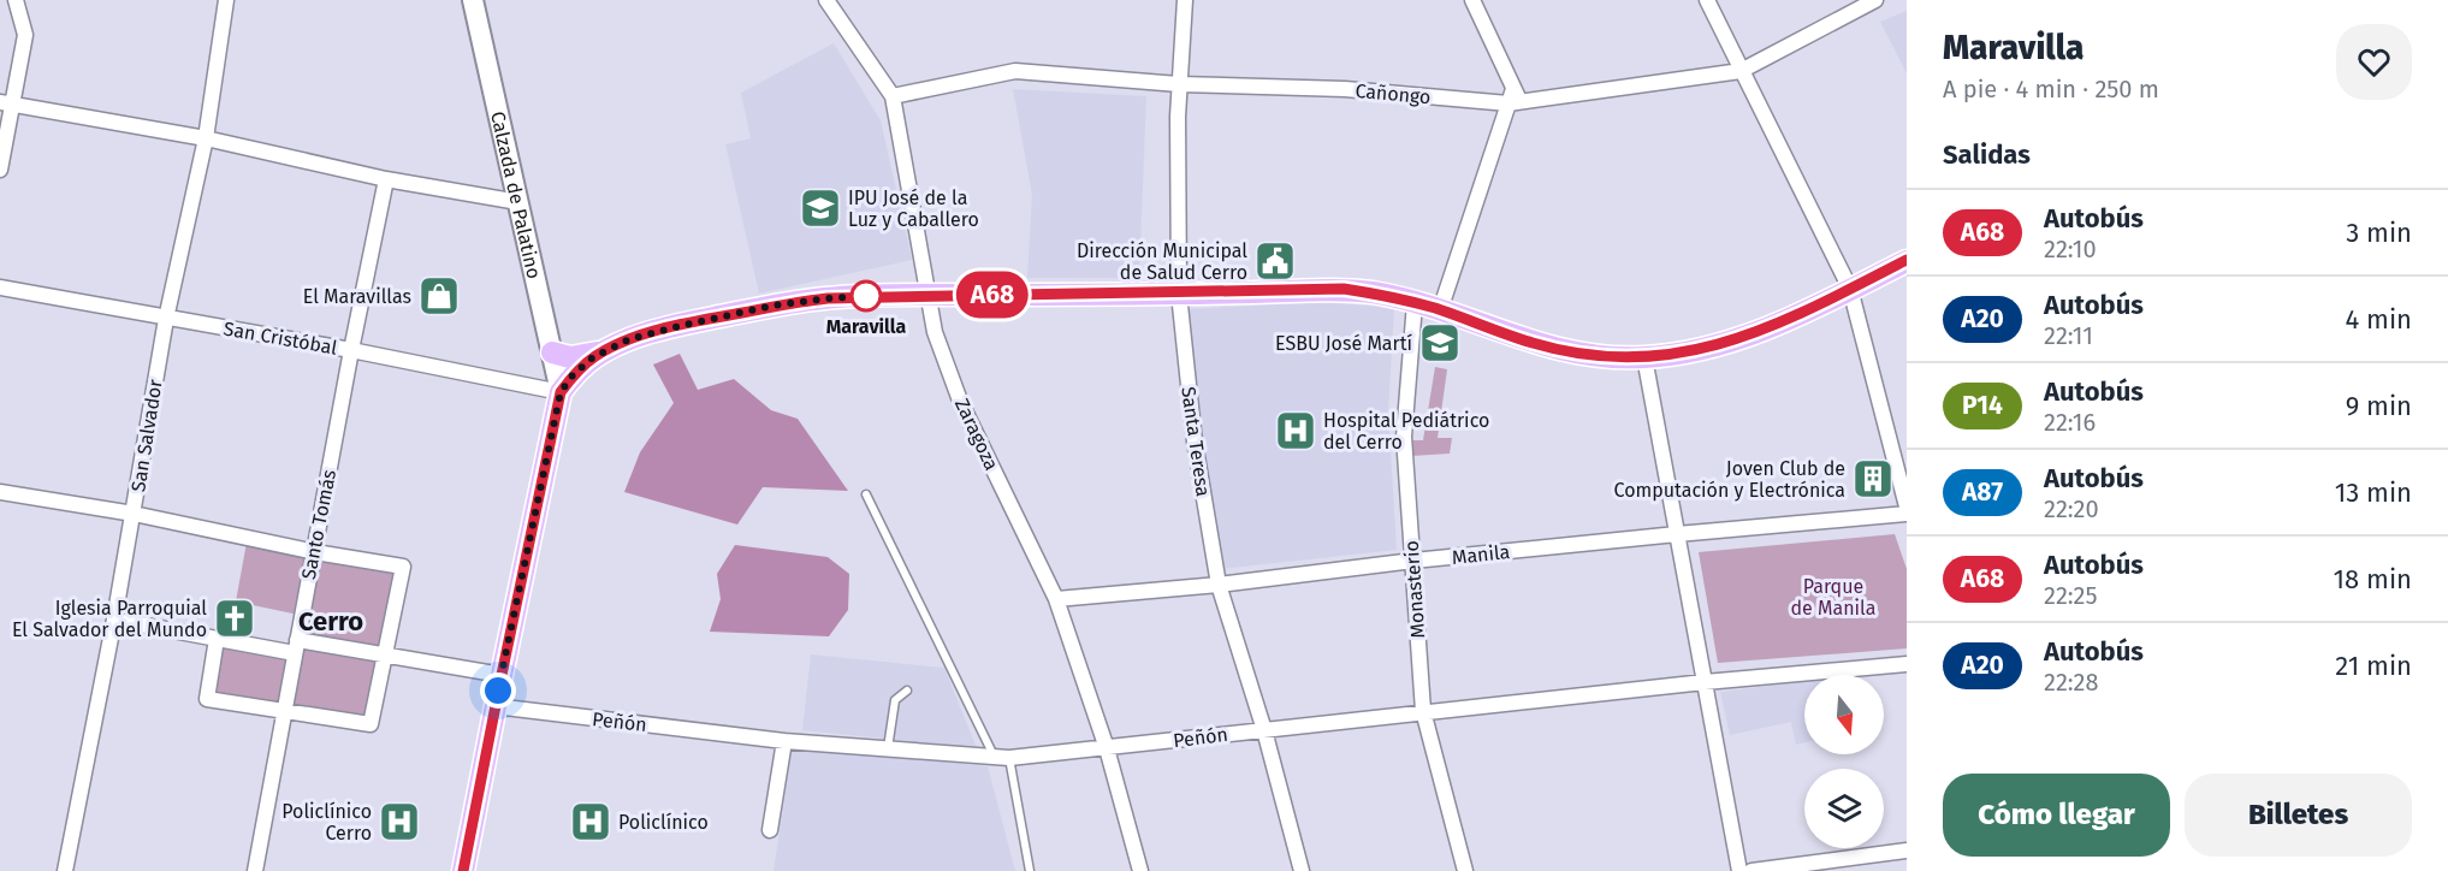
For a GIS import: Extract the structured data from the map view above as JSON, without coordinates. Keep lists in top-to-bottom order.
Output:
{
  "streets": {
    "street": [
      "Cañongo",
      "Calzada de Palatino",
      "San Cristóbal",
      "Zaragoza",
      "San Salvador",
      "Santa Teresa",
      "Santo Tomás",
      "Manila",
      "Monasterio",
      "Peñón"
    ]
  },
  "crossings": [
    ["Cañongo", "Zaragoza"],
    ["Cañongo", "Santa Teresa"],
    ["Calzada de Palatino", "San Cristóbal"],
    ["San Cristóbal", "San Salvador"],
    ["San Cristóbal", "Santo Tomás"],
    ["Zaragoza", "Manila"],
    ["Zaragoza", "Peñón"],
    ["Santa Teresa", "Manila"],
    ["Santa Teresa", "Peñón"],
    ["Manila", "Monasterio"],
    ["Monasterio", "Peñón"]
  ],
  "districts": ["Cerro"],
  "parks": ["Parque de Manila"],
  "places": {
    "school or university": ["IPU José de la Luz y Caballero", "ESBU José Martí"],
    "public building": ["Dirección Municipal de Salud Cerro"],
    "shop": ["El Maravillas"],
    "other": ["Maravilla"],
    "hospital": ["Hospital Pediátrico del Cerro", "Policlínico Cerro", "Policlínico"],
    "building": ["Joven Club de Computación y Electrónica"],
    "church": ["Iglesia Parroquial El Salvador del Mundo"]
  },
  "lines": ["bus line A68"],
  "north": "bottom",
  "page": {
    "on_map": "A68",
    "heading": [
      ["Maravilla", "A pie · 4 min · 250 m"],
      "Salidas"
    ],
    "list": [
      {
        "mark": "A68",
        "name": "Autobús",
        "note": "22:10",
        "value": "3 min"
      },
      {
        "mark": "A20",
        "name": "Autobús",
        "note": "22:11",
        "value": "4 min"
      },
      {
        "mark": "P14",
        "name": "Autobús",
        "note": "22:16",
        "value": "9 min"
      },
      {
        "mark": "A87",
        "name": "Autobús",
        "note": "22:20",
        "value": "13 min"
      },
      {
        "mark": "A68",
        "name": "Autobús",
        "note": "22:25",
        "value": "18 min"
      },
      {
        "mark": "A20",
        "name": "Autobús",
        "note": "22:28",
        "value": "21 min"
      }
    ],
    "buttons": ["Cómo llegar", "Billetes"]
  }
}
